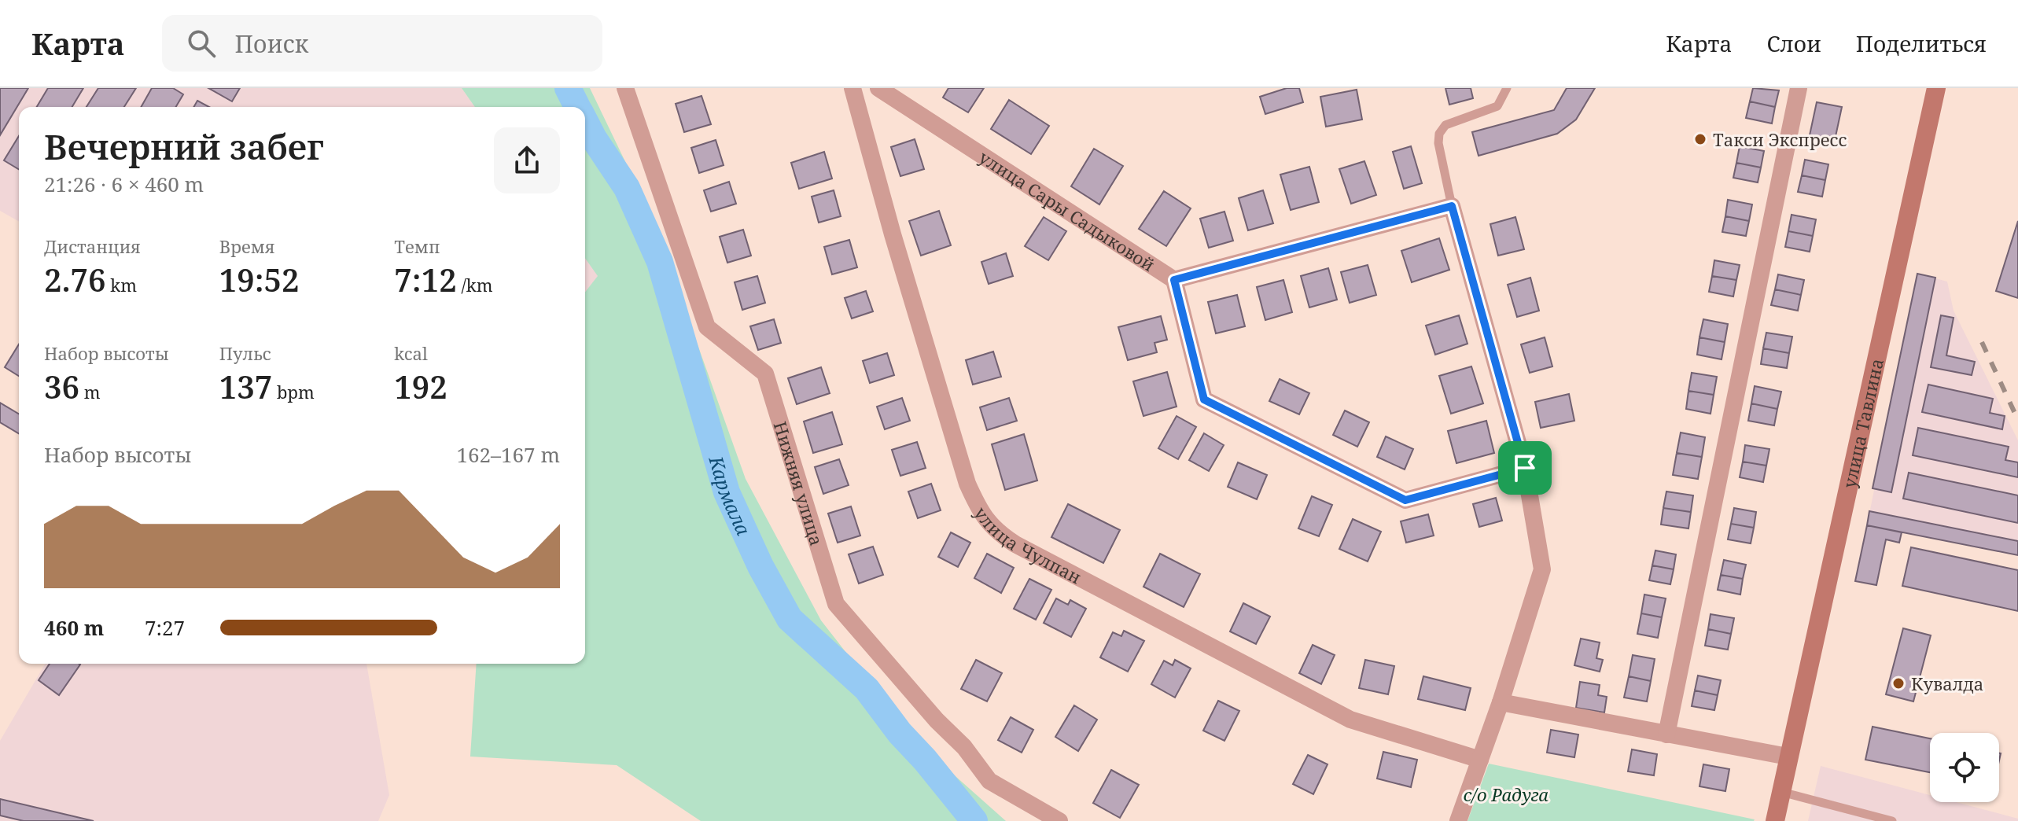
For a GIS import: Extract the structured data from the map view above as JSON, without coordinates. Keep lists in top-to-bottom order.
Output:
{
  "streets": {
    "main road": ["улица Тавлина"],
    "street": ["улица Сары Садыковой", "Нижняя улица", "улица Чулпан"]
  },
  "water": ["Кармала"],
  "parks": ["с/о Радуга"],
  "places": ["Такси Экспресс", "Кувалда"],
  "page": {
    "header": "Карта",
    "search": "Поиск",
    "nav": ["Карта", "Слои", "Поделиться"],
    "heading": ["Вечерний забег", "21:26 · 6 × 460 m"],
    "stats": [
      ["Дистанция", "2.76 km"],
      ["Время", "19:52"],
      ["Темп", "7:12 /km"],
      ["Набор высоты", "36 m"],
      ["Пульс", "137 bpm"],
      ["kcal", "192"]
    ],
    "chart": ["Набор высоты", "162–167 m"],
    "list": [
      {
        "name": "460 m",
        "note": "7:27"
      }
    ]
  }
}
